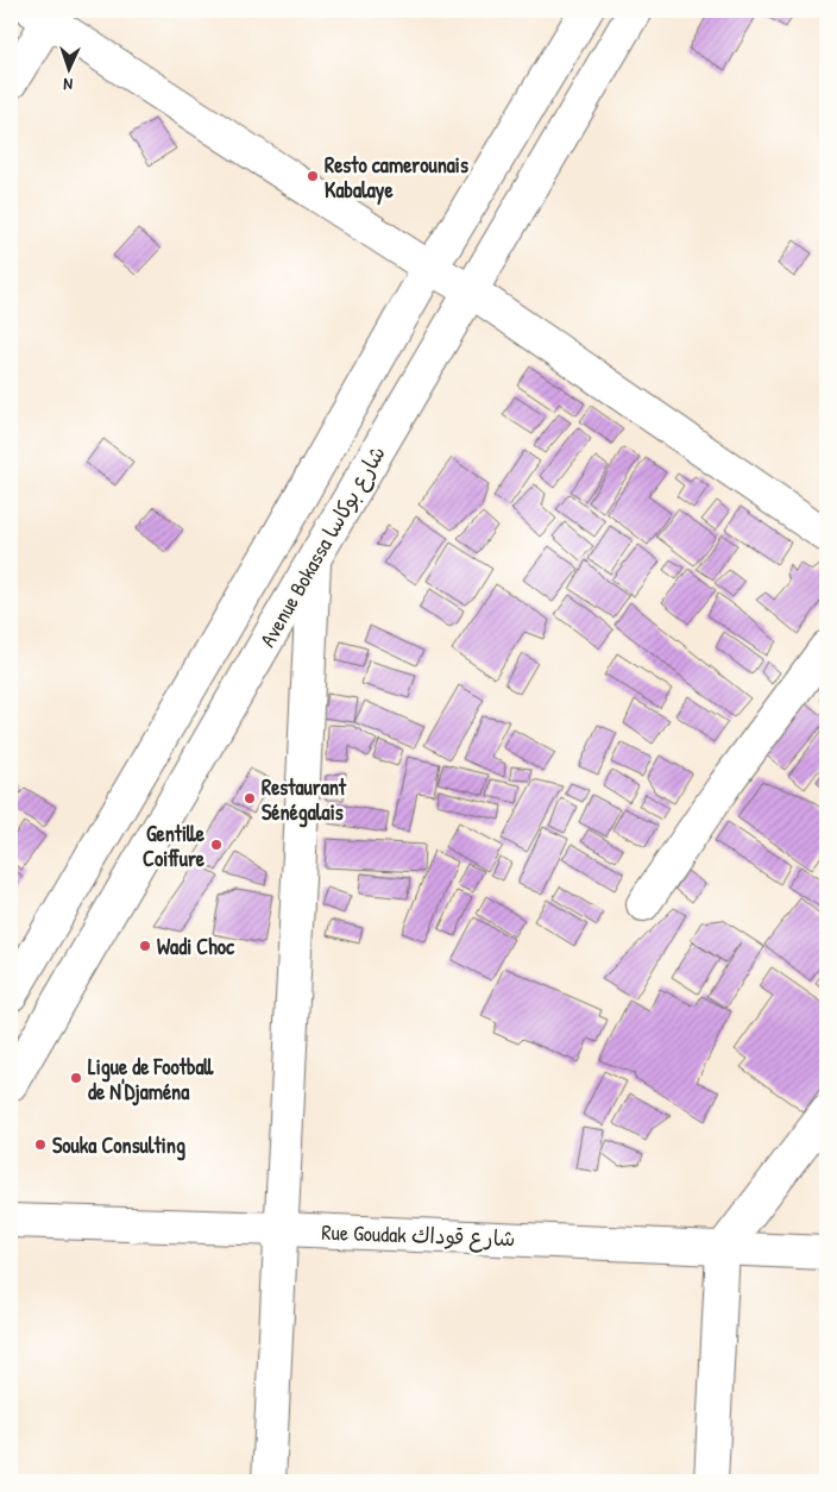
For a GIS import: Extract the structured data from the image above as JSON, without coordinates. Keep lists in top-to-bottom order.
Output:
{
  "streets": {
    "street": ["Avenue Bokassa شارع بوكاسا", "Rue Goudak شارع قوداك"]
  },
  "places": [
    "Resto camerounais Kabalaye",
    "Restaurant Sénégalais",
    "Gentille Coiffure",
    "Wadi Choc",
    "Ligue de Football de N'Djaména",
    "Souka Consulting"
  ],
  "north": "bottom"
}
